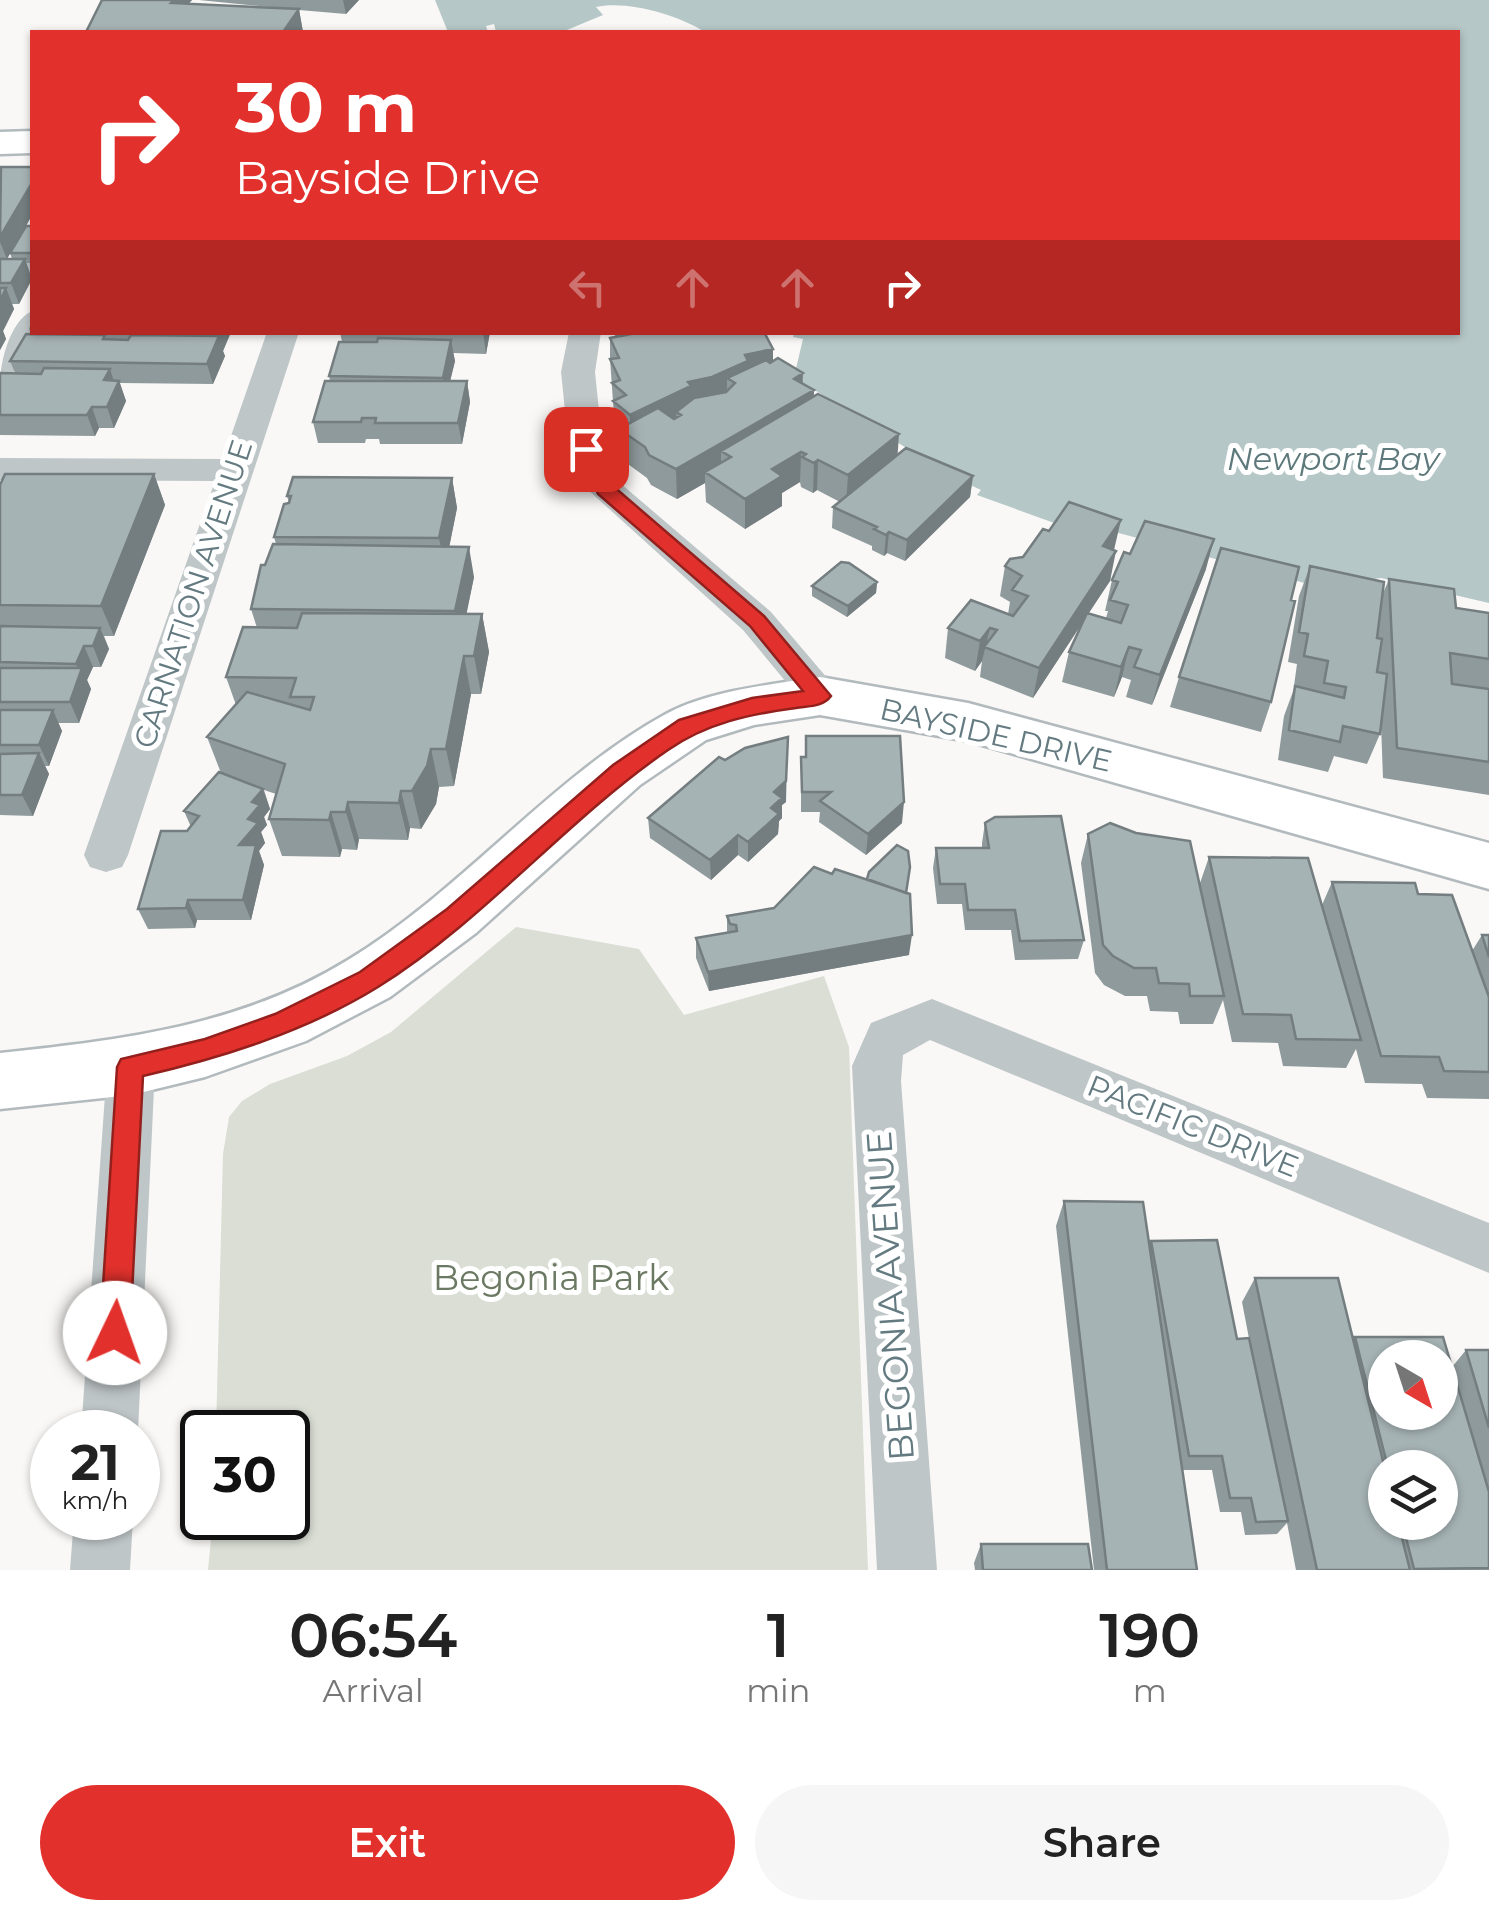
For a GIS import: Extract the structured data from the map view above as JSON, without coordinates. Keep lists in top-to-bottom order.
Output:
{
  "streets": {
    "main road": ["BAYSIDE DRIVE"],
    "street": ["CARNATION AVENUE", "PACIFIC DRIVE", "BEGONIA AVENUE"]
  },
  "crossings": [
    ["PACIFIC DRIVE", "BEGONIA AVENUE"]
  ],
  "water": ["Newport Bay"],
  "parks": ["Begonia Park"],
  "north": "bottom right",
  "page": {
    "turn": ["30 m", "Bayside Drive"],
    "speed": "21 km/h",
    "limit": "30",
    "eta": [
      "06:54",
      "Arrival",
      "1",
      "min",
      "190",
      "m"
    ],
    "buttons": ["Exit", "Share"]
  }
}
